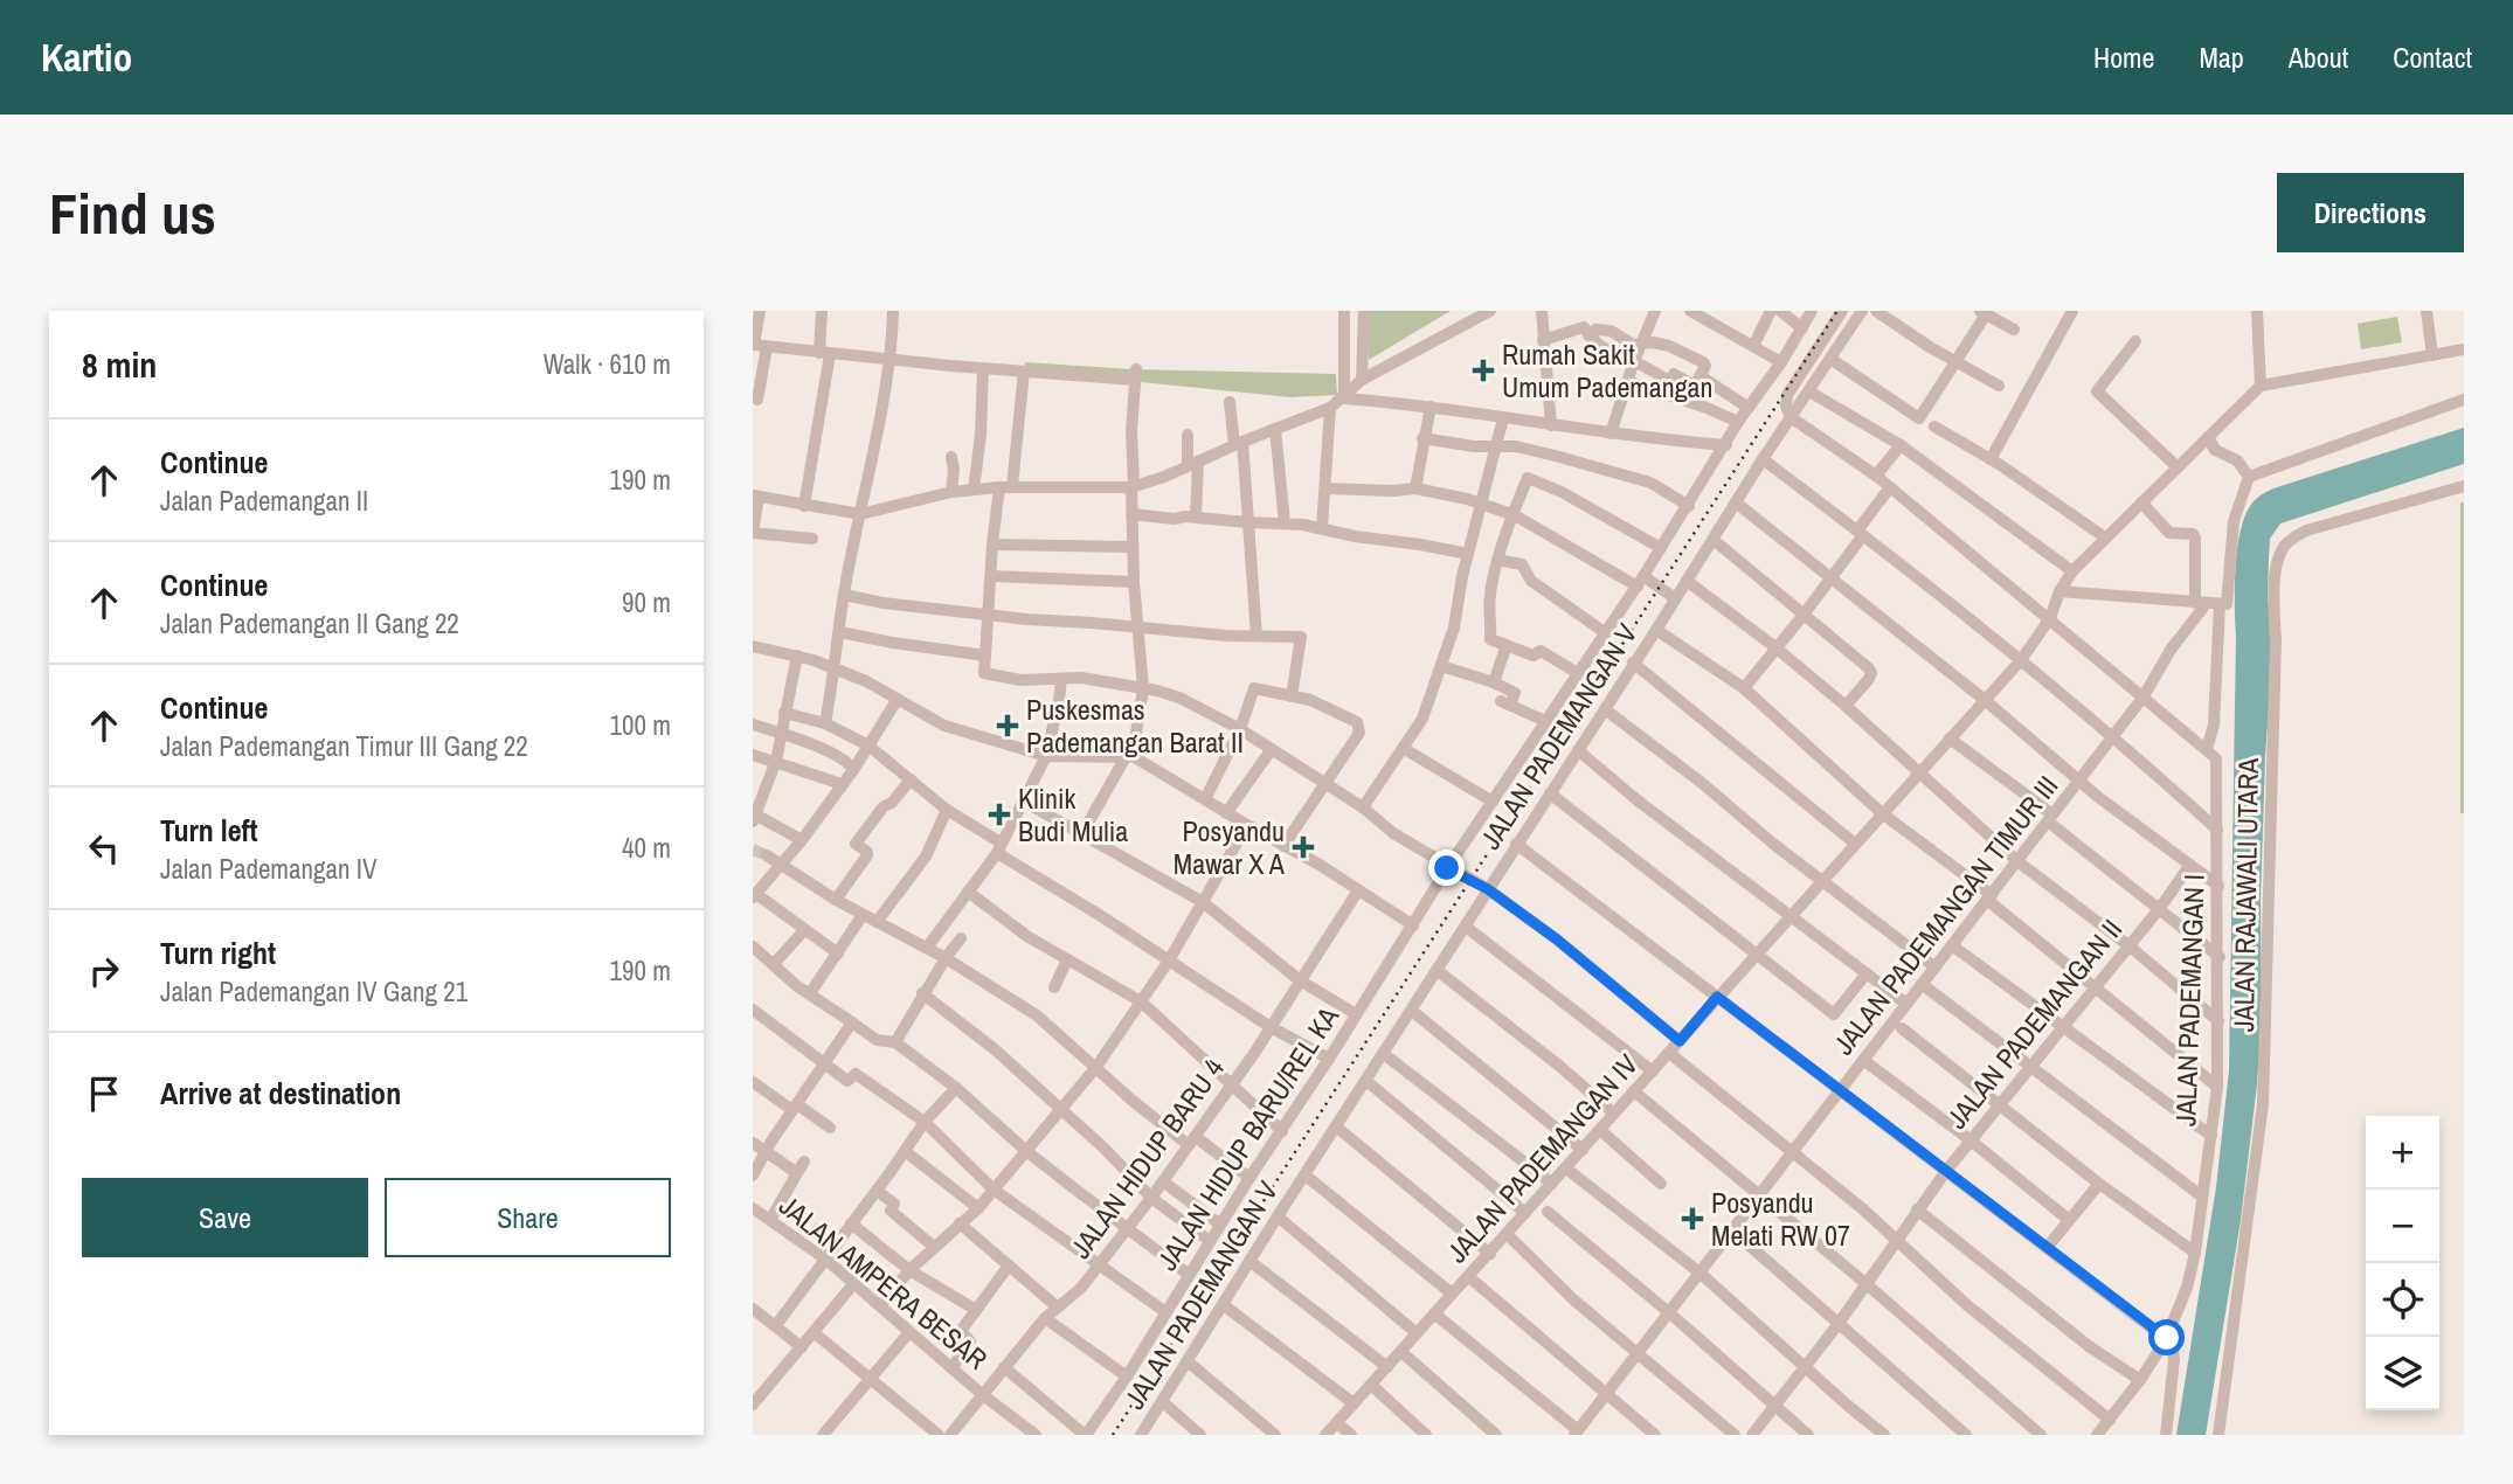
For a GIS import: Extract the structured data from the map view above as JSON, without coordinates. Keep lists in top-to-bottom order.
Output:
{
  "streets": {
    "street": [
      "JALAN PADEMANGAN V",
      "JALAN RAJAWALI UTARA",
      "JALAN PADEMANGAN TIMUR III",
      "JALAN PADEMANGAN I",
      "JALAN PADEMANGAN II",
      "JALAN HIDUP BARU/REL KA",
      "JALAN HIDUP BARU 4",
      "JALAN PADEMANGAN IV",
      "JALAN AMPERA BESAR"
    ]
  },
  "crossings": [
    ["JALAN PADEMANGAN TIMUR III", "JALAN PADEMANGAN I"],
    ["JALAN PADEMANGAN I", "JALAN PADEMANGAN II"],
    ["JALAN HIDUP BARU 4", "JALAN AMPERA BESAR"]
  ],
  "places": {
    "health": [
      "Rumah Sakit Umum Pademangan",
      "Puskesmas Pademangan Barat II",
      "Klinik Budi Mulia",
      "Posyandu Mawar X A",
      "Posyandu Melati RW 07"
    ]
  },
  "page": {
    "header": "Kartio",
    "nav": [
      "Home",
      "Map",
      "About",
      "Contact"
    ],
    "buttons": [
      "Directions",
      ["Save", "Share"]
    ],
    "title": "Find us",
    "heading": ["8 min", "Walk · 610 m"],
    "list": [
      ["Continue", "Jalan Pademangan II", "190 m"],
      ["Continue", "Jalan Pademangan II Gang 22", "90 m"],
      ["Continue", "Jalan Pademangan Timur III Gang 22", "100 m"],
      ["Turn left", "Jalan Pademangan IV", "40 m"],
      ["Turn right", "Jalan Pademangan IV Gang 21", "190 m"],
      "Arrive at destination"
    ],
    "map_buttons": ["+", "−"]
  }
}
